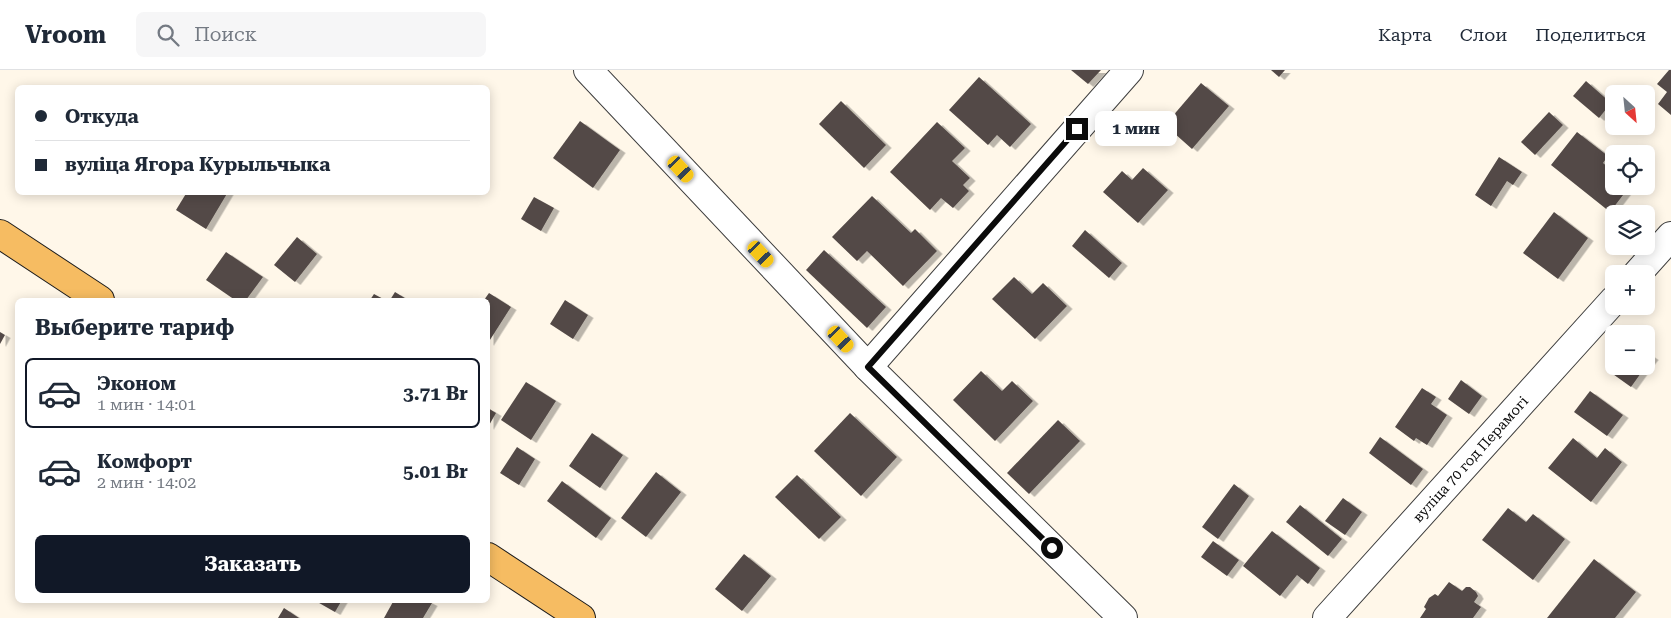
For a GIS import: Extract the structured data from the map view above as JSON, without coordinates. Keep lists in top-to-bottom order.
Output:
{
  "streets": {
    "street": ["вуліца 70 год Перамогі"]
  },
  "north": "bottom right",
  "page": {
    "header": "Vroom",
    "search": "Поиск",
    "nav": ["Карта", "Слои", "Поделиться"],
    "map_buttons": ["+", "−"],
    "banner": ["Откуда", "вуліца Ягора Курыльчыка"],
    "bubble": "1 мин",
    "heading": "Выберите тариф",
    "list": [
      {
        "name": "Эконом",
        "note": "1 мин · 14:01",
        "value": "3.71 Br"
      },
      {
        "name": "Комфорт",
        "note": "2 мин · 14:02",
        "value": "5.01 Br"
      }
    ],
    "buttons": "Заказать"
  }
}
